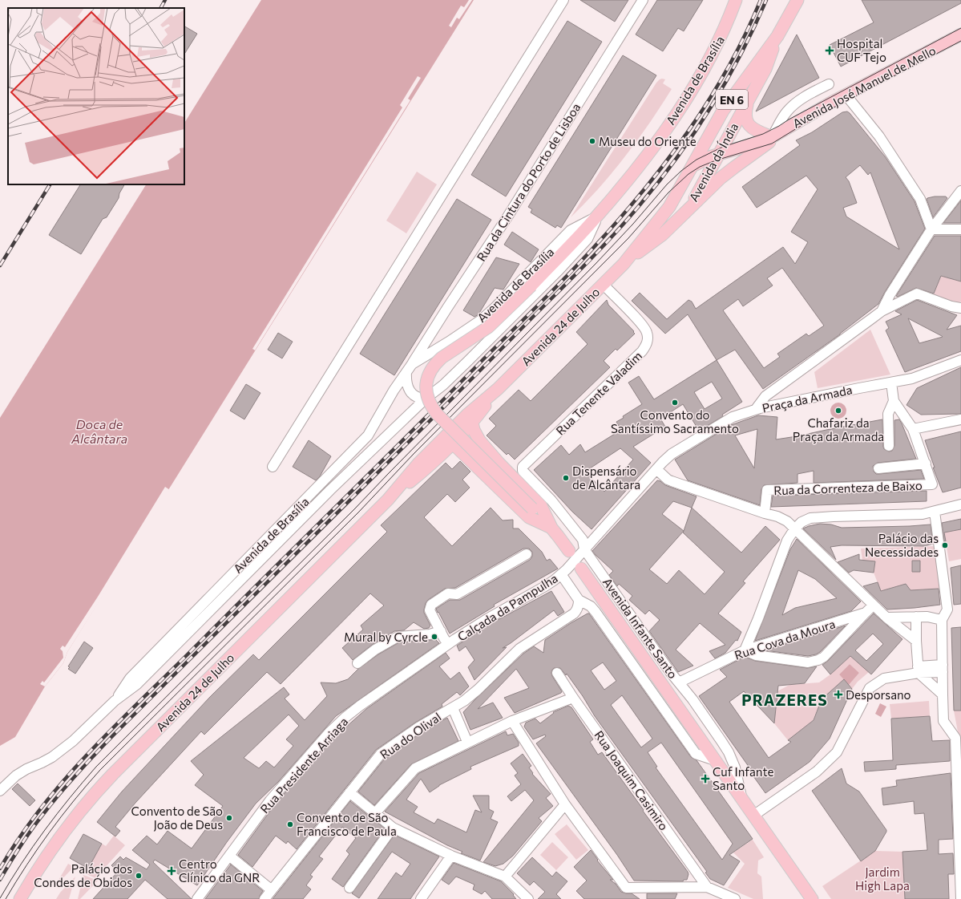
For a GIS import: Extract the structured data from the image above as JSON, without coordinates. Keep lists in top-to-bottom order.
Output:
{
  "streets": {
    "main road": [
      "Avenida de Brasília",
      "Avenida José Manuel de Mello",
      "EN 6",
      "Avenida da Índia",
      "Avenida 24 de Julho",
      "Avenida Infante Santo"
    ],
    "street": [
      "Rua da Cintura do Porto de Lisboa",
      "Rua Tenente Valadim",
      "Praça da Armada",
      "Rua da Correnteza de Baixo",
      "Calçada da Pampulha",
      "Rua Cova da Moura",
      "Rua do Olival",
      "Rua Presidente Arriaga",
      "Rua Joaquim Casimiro"
    ]
  },
  "crossings": [
    ["Avenida de Brasília", "Rua da Cintura do Porto de Lisboa"],
    ["Avenida José Manuel de Mello", "Avenida da Índia"],
    ["Avenida José Manuel de Mello", "Avenida 24 de Julho"],
    ["Avenida da Índia", "Avenida 24 de Julho"],
    ["Avenida 24 de Julho", "Rua Tenente Valadim"],
    ["Rua Tenente Valadim", "Avenida Infante Santo"],
    ["Praça da Armada", "Calçada da Pampulha"],
    ["Calçada da Pampulha", "Avenida Infante Santo"],
    ["Calçada da Pampulha", "Rua Presidente Arriaga"],
    ["Avenida Infante Santo", "Rua Cova da Moura"]
  ],
  "districts": ["PRAZERES"],
  "water": ["Doca de Alcântara"],
  "parks": ["Jardim High Lapa"],
  "places": {
    "health": [
      "Hospital CUF Tejo",
      "Desporsano",
      "Cuf Infante Santo",
      "Centro Clínico da GNR"
    ],
    "other": [
      "Museu do Oriente",
      "Convento do Santíssimo Sacramento",
      "Chafariz da Praça da Armada",
      "Dispensário de Alcântara",
      "Palácio das Necessidades",
      "Mural by Cyrcle",
      "Convento de São João de Deus",
      "Convento de São Francisco de Paula",
      "Palácio dos Condes de Óbidos"
    ]
  }
}
